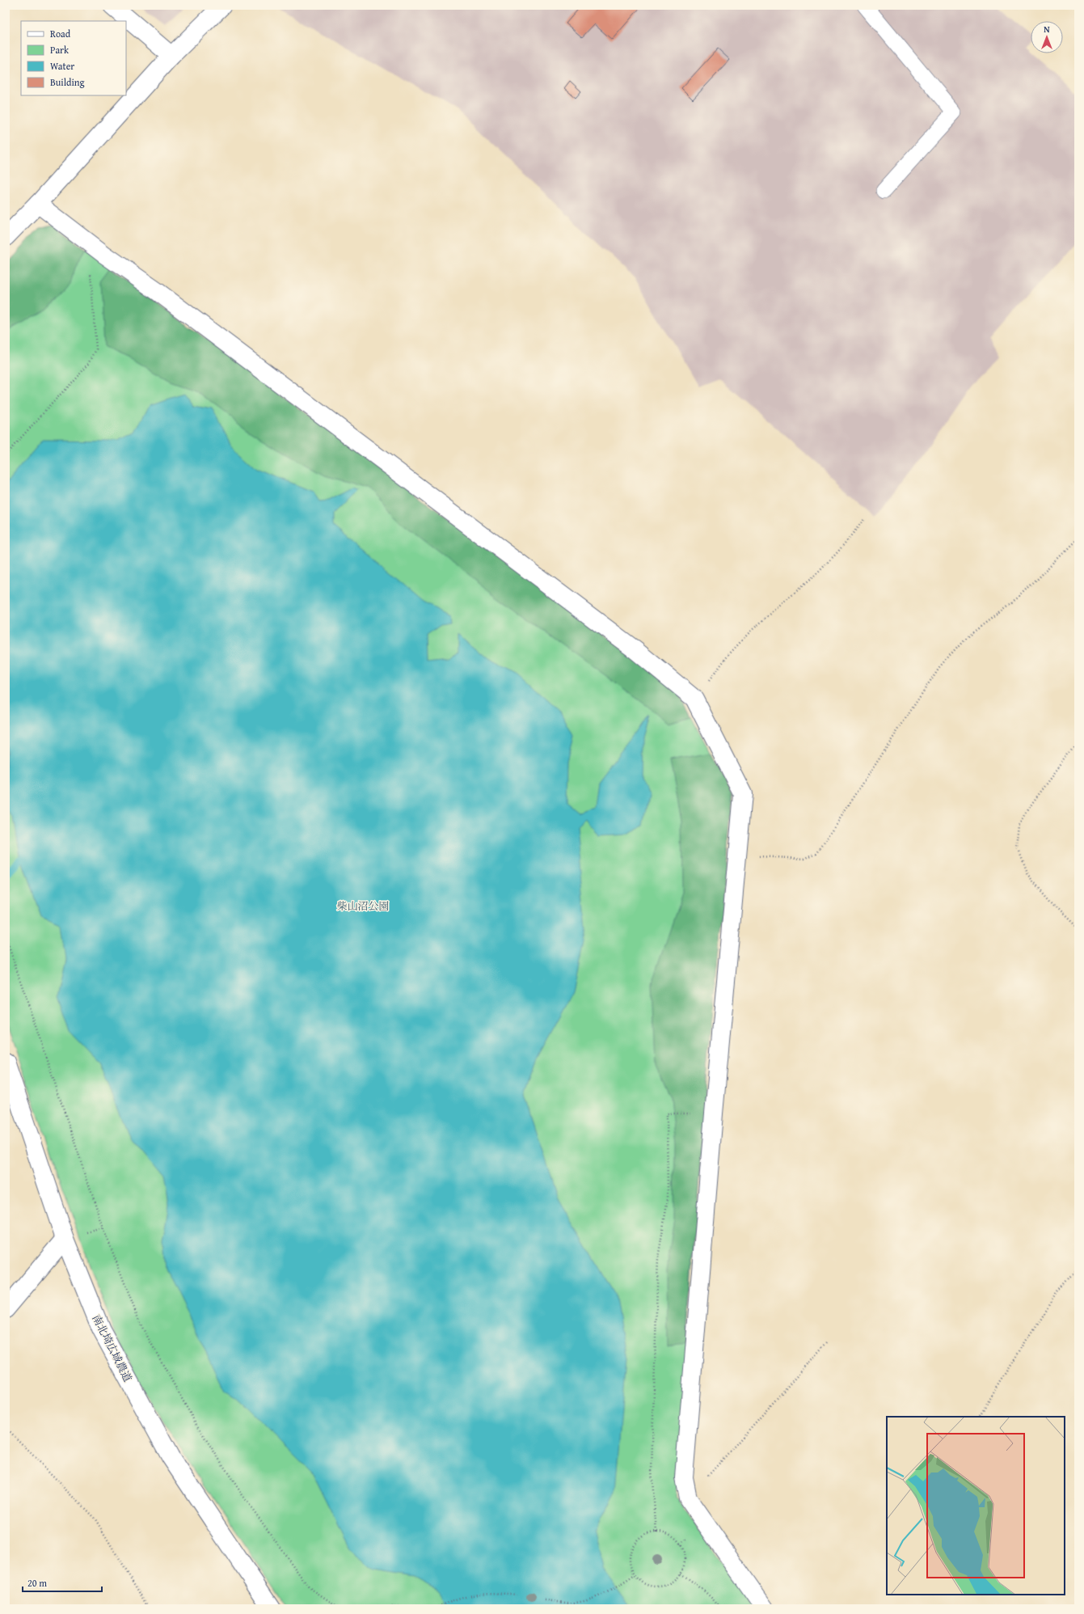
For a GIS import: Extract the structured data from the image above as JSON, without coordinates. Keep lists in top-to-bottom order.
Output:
{
  "streets": {
    "street": ["南北埼広域農道"]
  },
  "parks": ["柴山沼公園"],
  "legend": [
    "Road",
    "Park",
    "Water",
    "Building"
  ],
  "scale_bar": "20 m",
  "north": "top"
}
